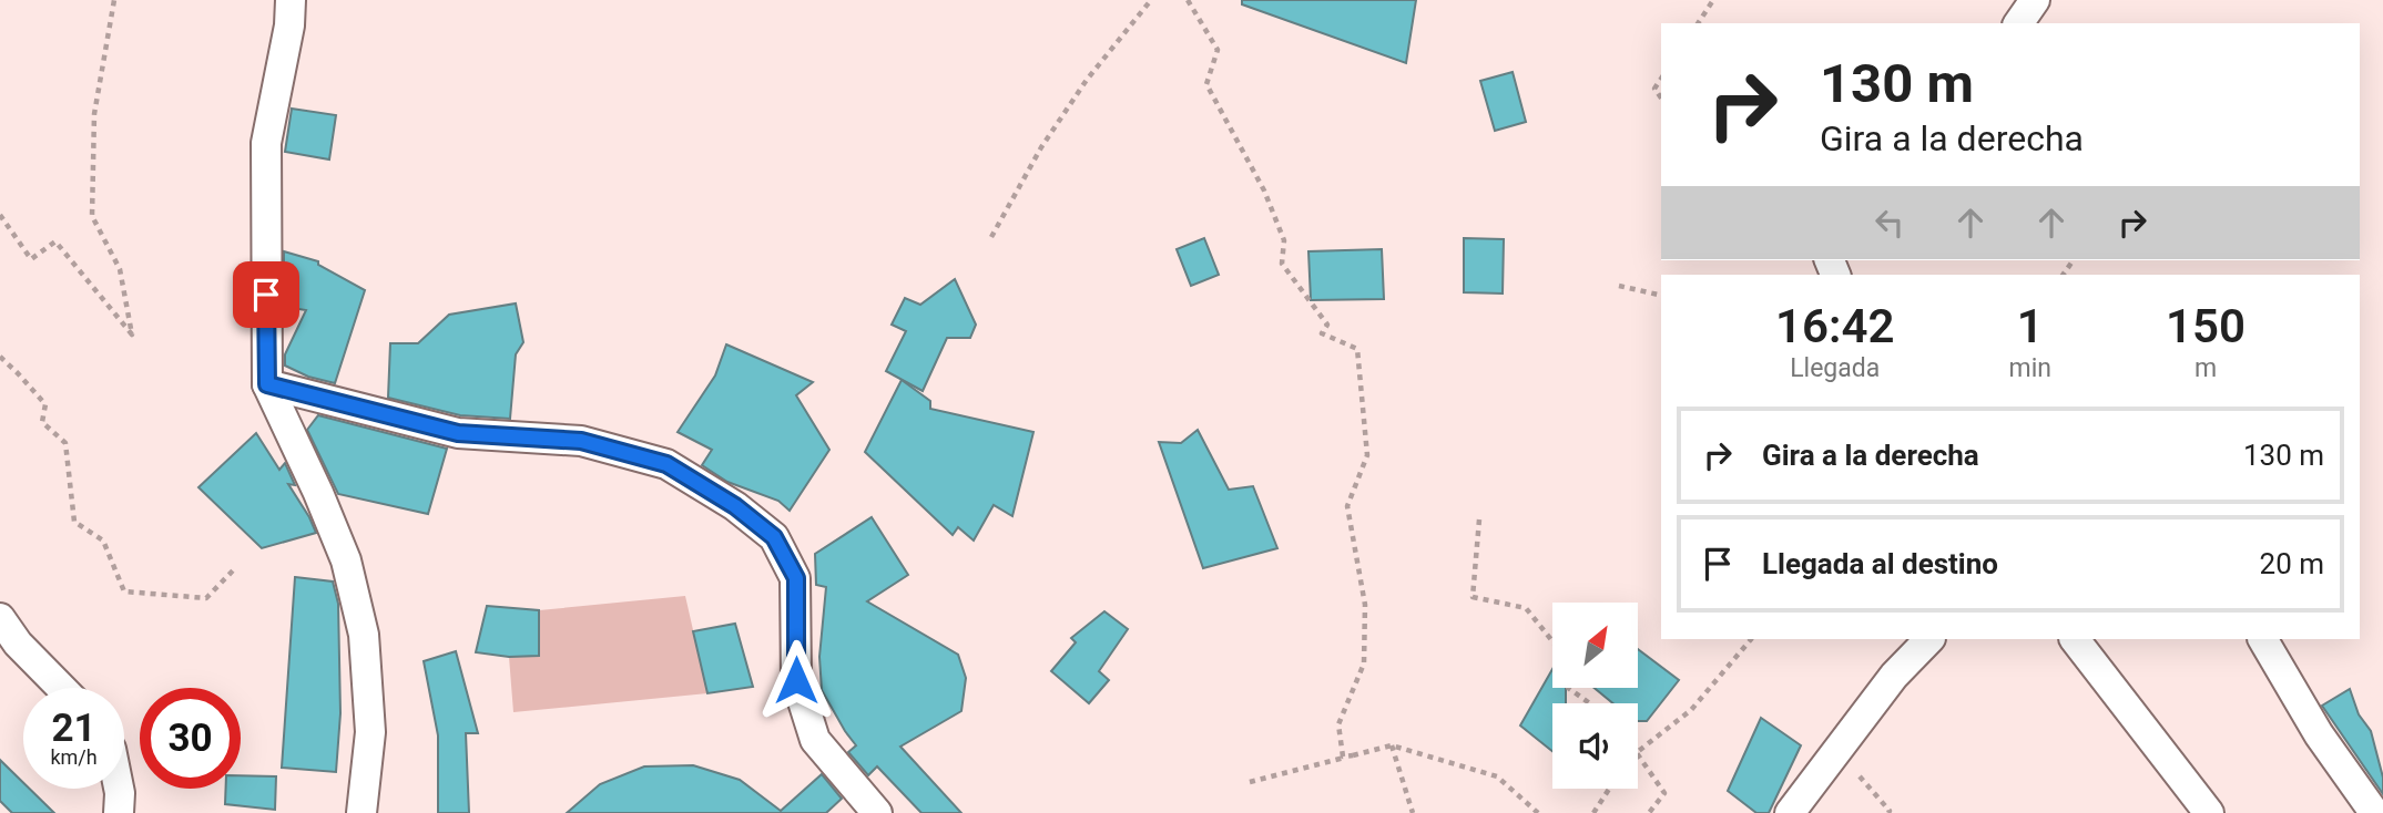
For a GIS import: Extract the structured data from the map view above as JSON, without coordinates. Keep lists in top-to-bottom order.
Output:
{
  "north": "top right",
  "page": {
    "turn": ["130 m", "Gira a la derecha"],
    "eta": [
      "16:42",
      "Llegada",
      "1",
      "min",
      "150",
      "m"
    ],
    "list": [
      {
        "name": "Gira a la derecha",
        "value": "130 m"
      },
      {
        "name": "Llegada al destino",
        "value": "20 m"
      }
    ],
    "speed": "21 km/h",
    "limit": "30"
  }
}
